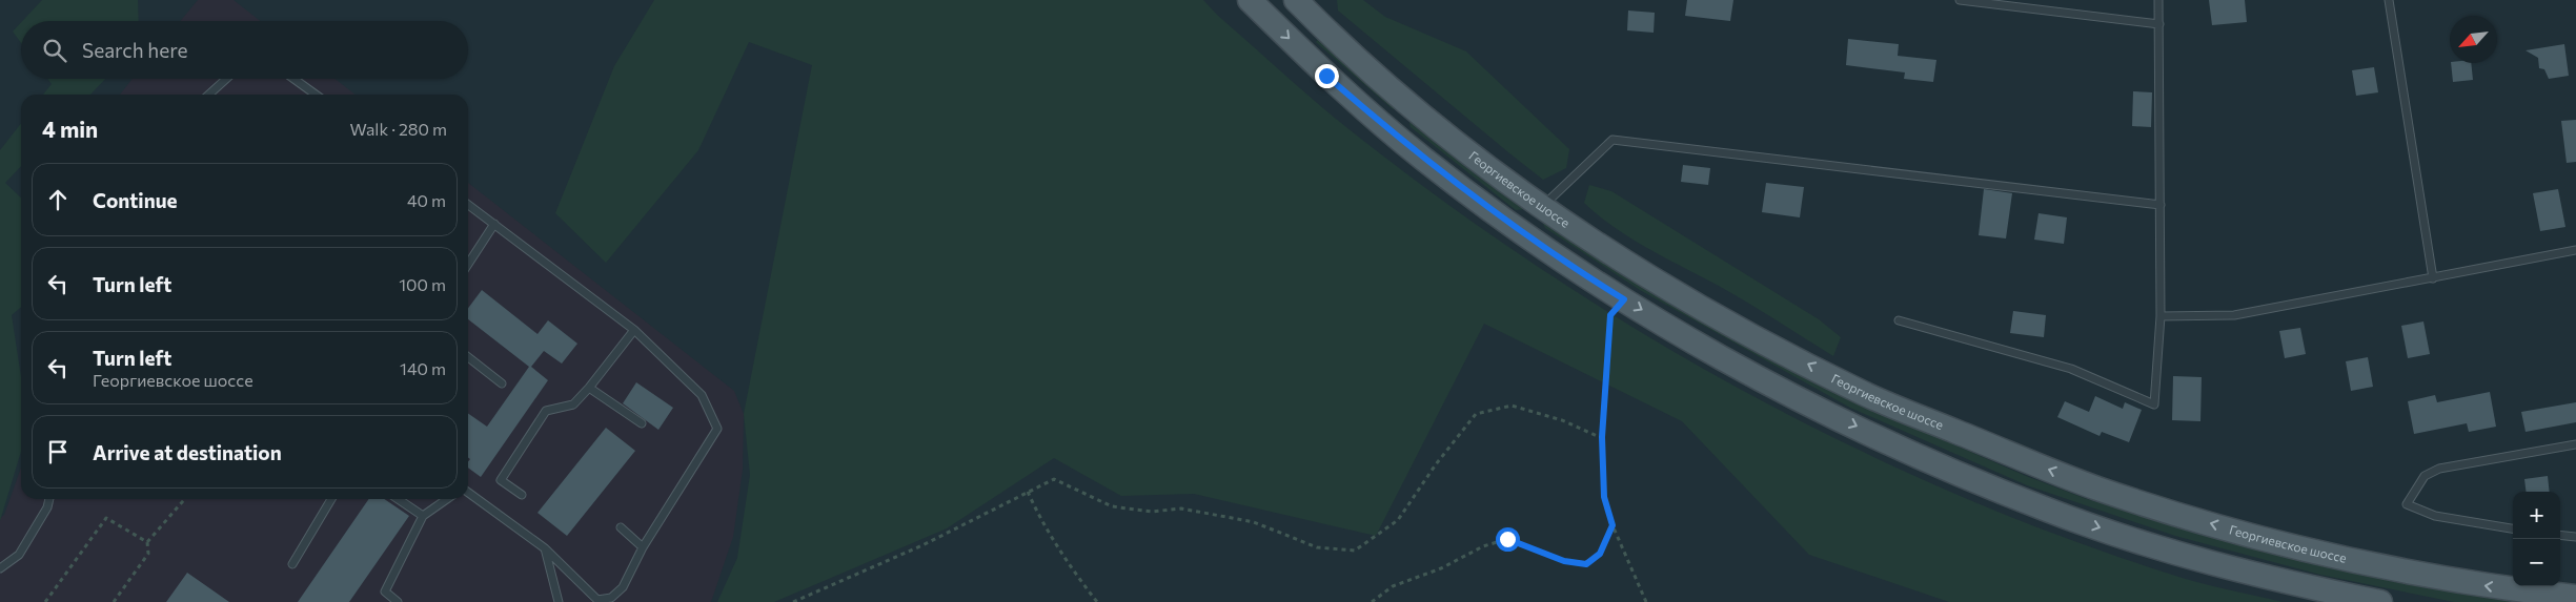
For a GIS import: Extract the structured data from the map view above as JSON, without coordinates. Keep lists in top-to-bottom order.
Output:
{
  "streets": {
    "main road": ["Георгиевское шоссе"]
  },
  "north": "bottom left",
  "page": {
    "search": "Search here",
    "heading": ["4 min", "Walk · 280 m"],
    "list": [
      ["Continue", "40 m"],
      ["Turn left", "100 m"],
      ["Turn left", "Георгиевское шоссе", "140 m"],
      "Arrive at destination"
    ],
    "map_buttons": ["+", "−"]
  }
}
